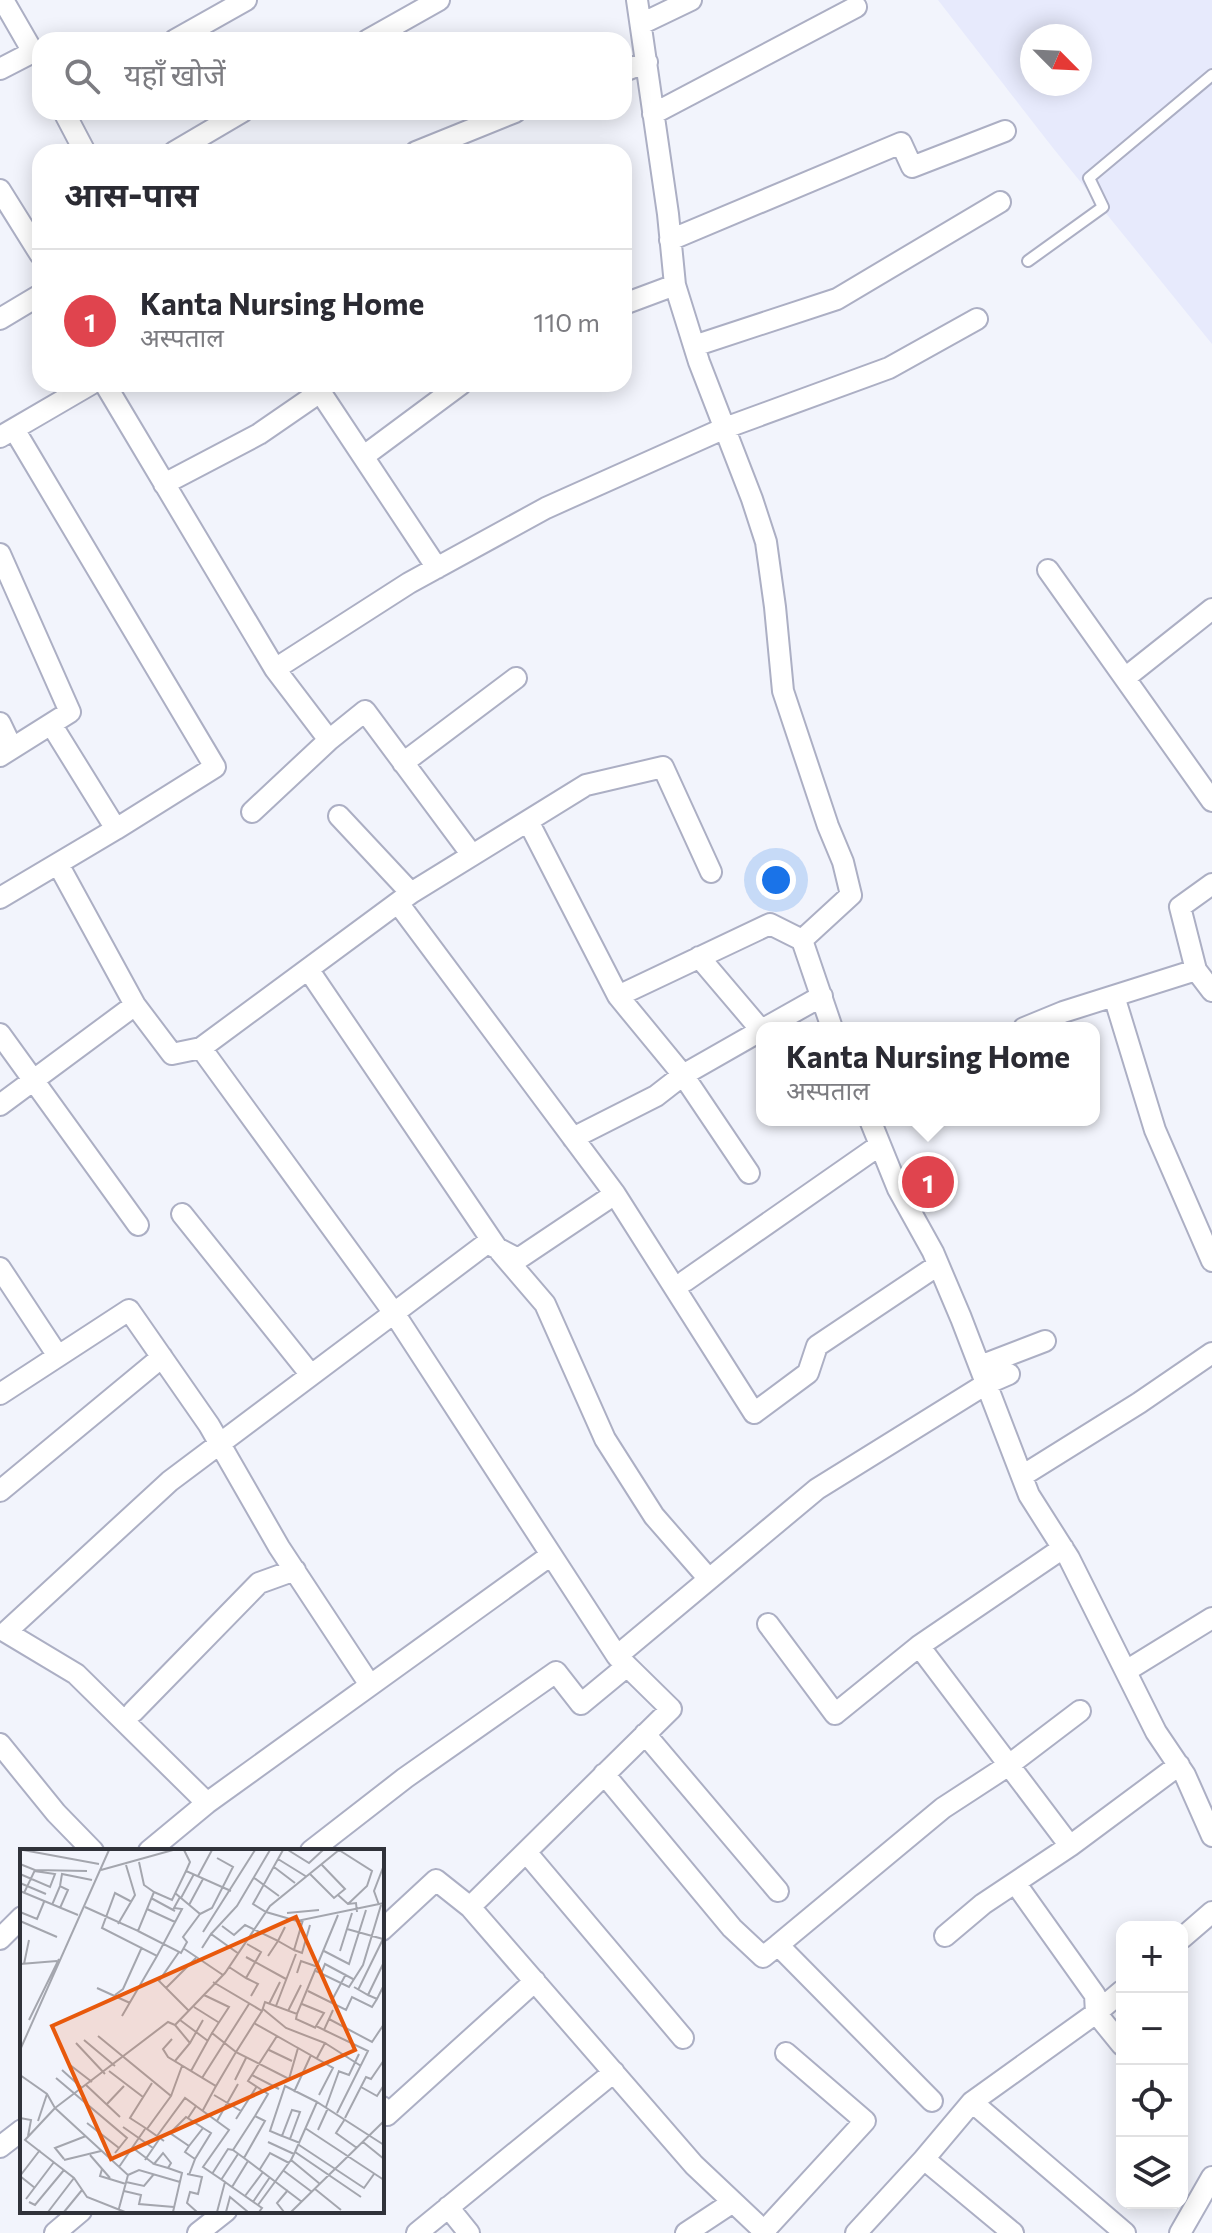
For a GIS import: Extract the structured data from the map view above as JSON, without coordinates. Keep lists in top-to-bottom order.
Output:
{
  "north": "bottom right",
  "page": {
    "search": "यहाँ खोजें",
    "heading": "आस-पास",
    "list": [
      {
        "mark": "1",
        "name": "Kanta Nursing Home",
        "note": "अस्पताल",
        "value": "110 m"
      }
    ],
    "popup": ["Kanta Nursing Home", "अस्पताल"],
    "pins": "1",
    "map_buttons": ["+", "−"]
  }
}
